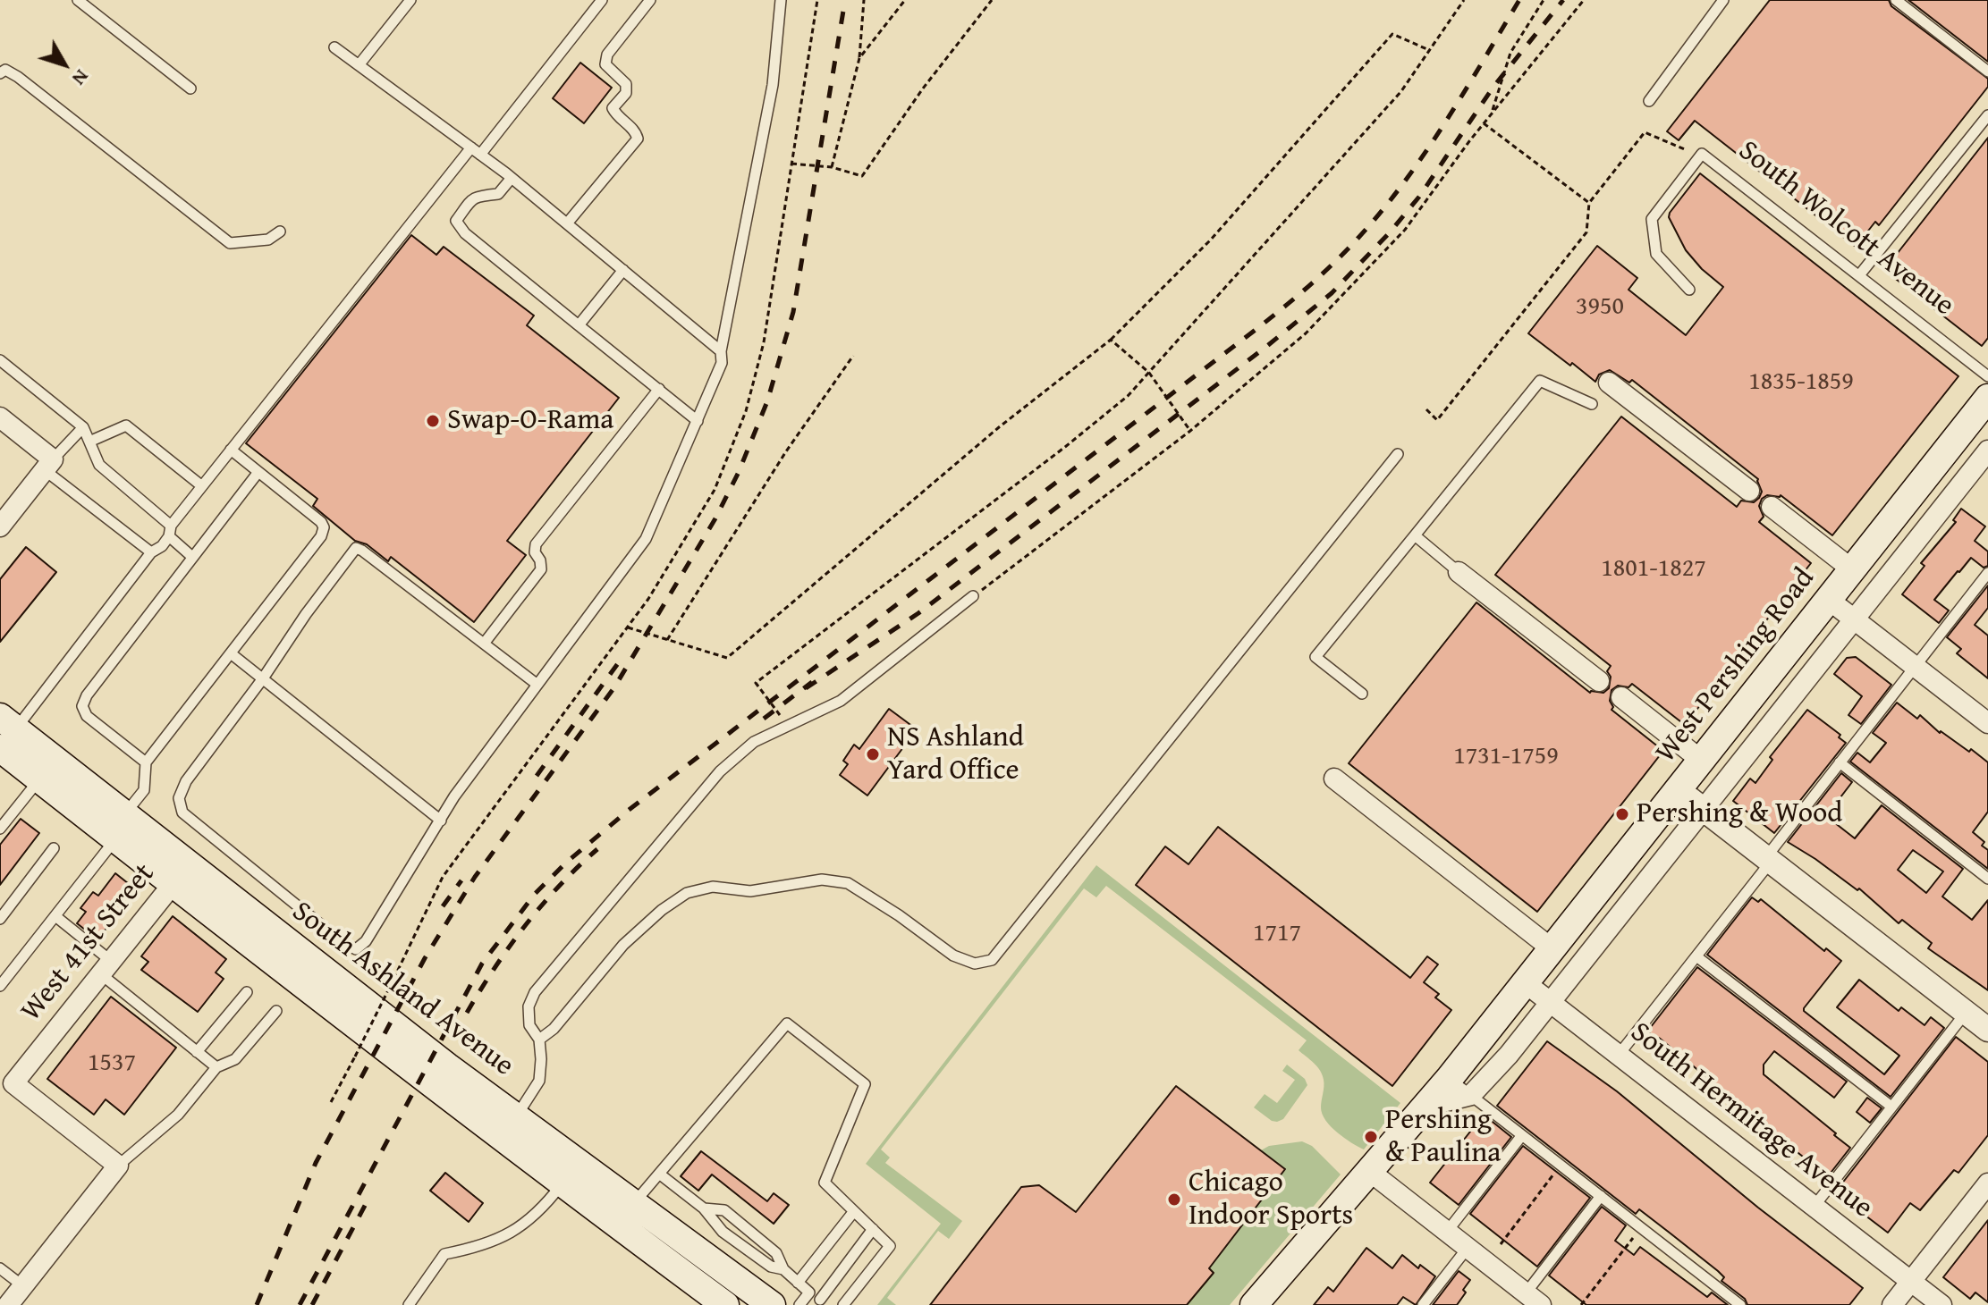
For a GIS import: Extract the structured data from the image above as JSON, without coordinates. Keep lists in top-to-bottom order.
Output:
{
  "streets": {
    "main road": ["West Pershing Road", "South Ashland Avenue"],
    "street": ["West 41st Street", "South Hermitage Avenue"],
    "lane": ["South Wolcott Avenue"]
  },
  "crossings": [
    ["West Pershing Road", "South Hermitage Avenue"],
    ["West 41st Street", "South Ashland Avenue"]
  ],
  "places": [
    "Swap-O-Rama",
    "NS Ashland Yard Office",
    "Pershing & Wood",
    "Pershing & Paulina",
    "Chicago Indoor Sports"
  ],
  "house_numbers": [
    "3950",
    "1835-1859",
    "1801-1827",
    "1731-1759",
    "1717",
    "1537"
  ],
  "north": "bottom right"
}
